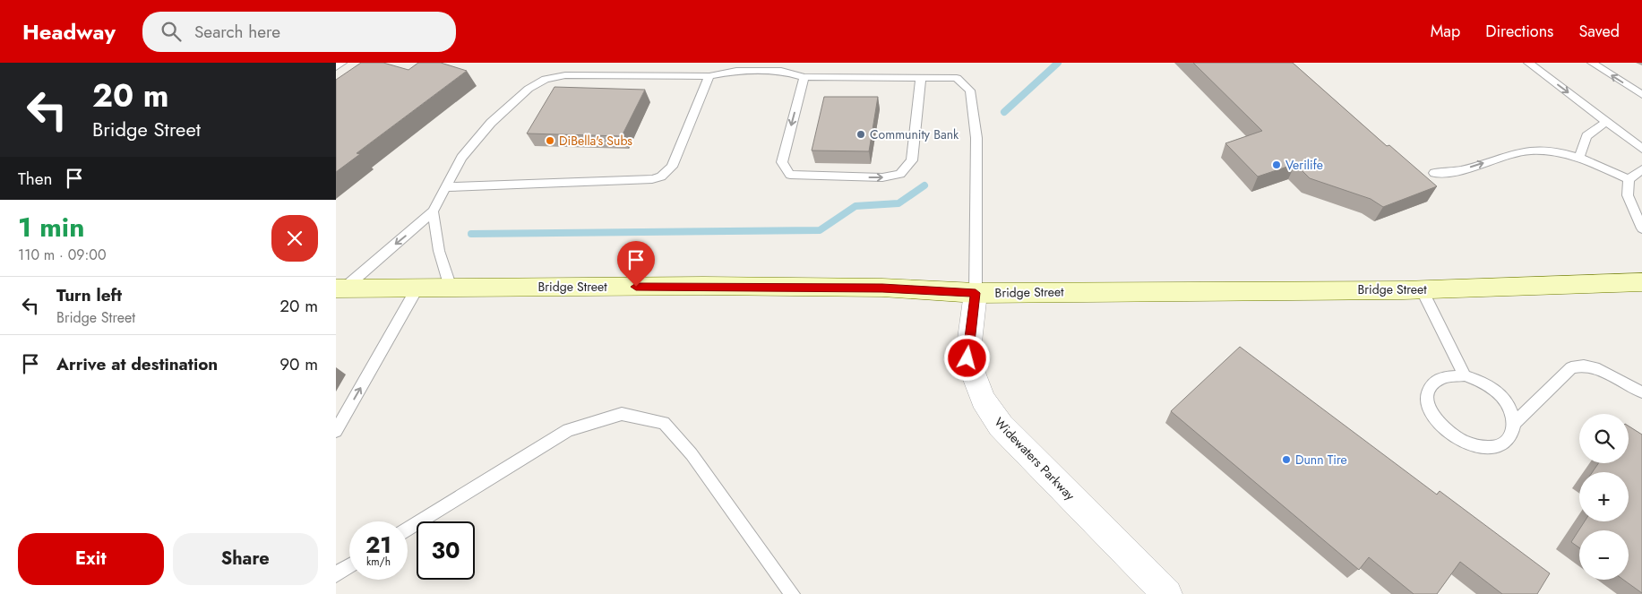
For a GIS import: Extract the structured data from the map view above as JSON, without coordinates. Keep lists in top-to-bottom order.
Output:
{
  "streets": {
    "main road": ["Bridge Street"],
    "street": ["Widewaters Parkway"]
  },
  "crossings": [
    ["Bridge Street", "Widewaters Parkway"]
  ],
  "places": [
    "Community Bank",
    "DiBella's Subs",
    "Verilife",
    "Dunn Tire"
  ],
  "page": {
    "header": "Headway",
    "search": "Search here",
    "nav": ["Map", "Directions", "Saved"],
    "turn": ["20 m", "Bridge Street"],
    "then": "Then",
    "heading": ["1 min", "110 m · 09:00"],
    "list": [
      {
        "name": "Turn left",
        "note": "Bridge Street",
        "value": "20 m"
      },
      {
        "name": "Arrive at destination",
        "value": "90 m"
      }
    ],
    "map_buttons": ["+", "−"],
    "speed": "21 km/h",
    "limit": "30",
    "buttons": ["Exit", "Share"]
  }
}
